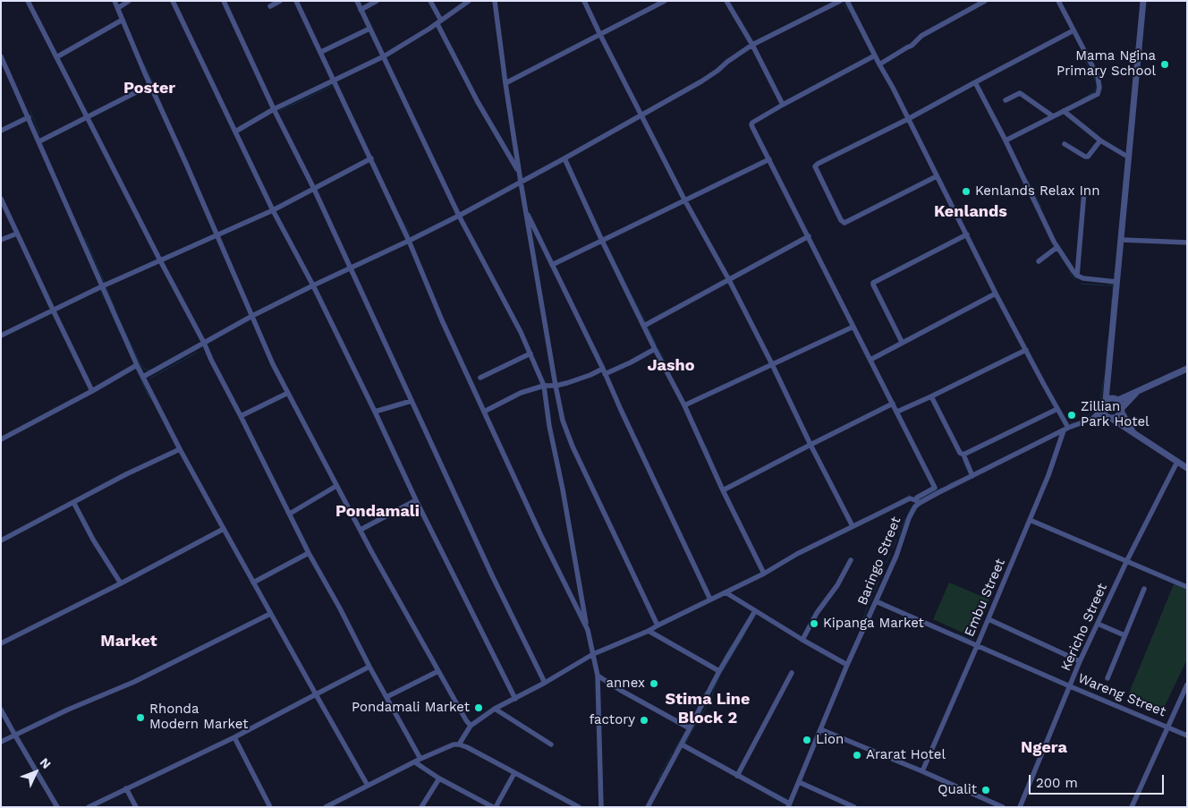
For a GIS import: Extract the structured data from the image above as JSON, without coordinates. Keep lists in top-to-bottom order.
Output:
{
  "streets": {
    "street": [
      "Baringo Street",
      "Embu Street",
      "Kericho Street",
      "Wareng Street"
    ]
  },
  "crossings": [
    ["Baringo Street", "Wareng Street"],
    ["Embu Street", "Wareng Street"],
    ["Kericho Street", "Wareng Street"]
  ],
  "districts": [
    "Poster",
    "Kenlands",
    "Jasho",
    "Pondamali",
    "Market",
    "Stima Line Block 2",
    "Ngera"
  ],
  "places": [
    "Mama Ngina Primary School",
    "Kenlands Relax Inn",
    "Zillian Park Hotel",
    "Kipanga Market",
    "annex",
    "Pondamali Market",
    "Rhonda Modern Market",
    "factory",
    "Lion",
    "Ararat Hotel",
    "Qualit"
  ],
  "scale_bar": "200 m",
  "north": "top right"
}
